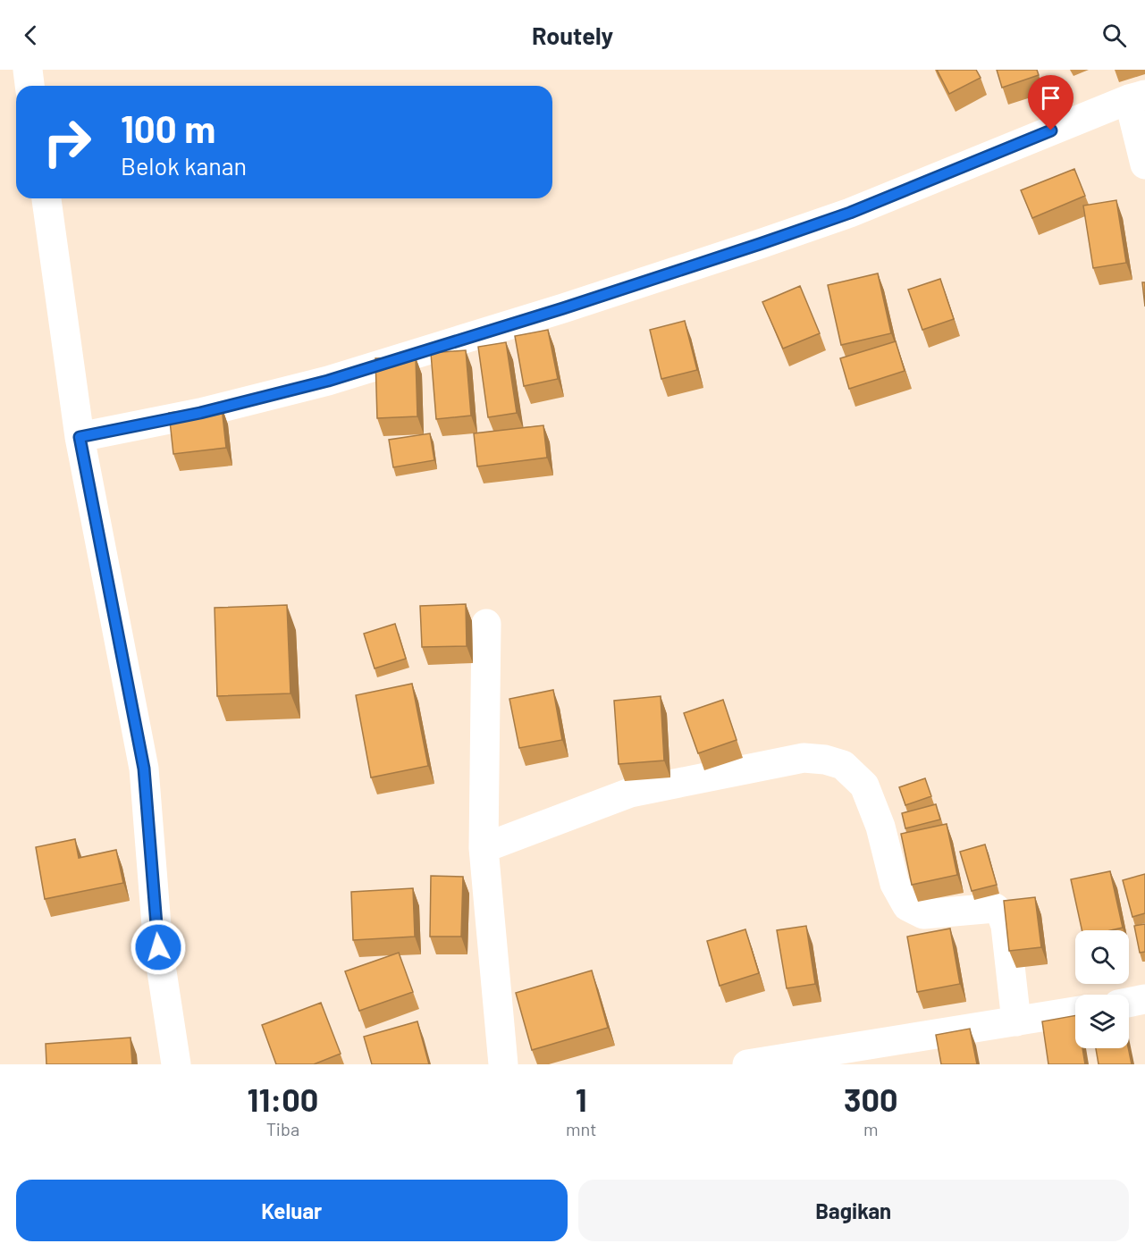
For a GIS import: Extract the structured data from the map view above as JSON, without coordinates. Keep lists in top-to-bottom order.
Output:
{
  "page": {
    "header": "Routely",
    "turn": ["100 m", "Belok kanan"],
    "eta": [
      "11:00",
      "Tiba",
      "1",
      "mnt",
      "300",
      "m"
    ],
    "buttons": ["Keluar", "Bagikan"]
  }
}
